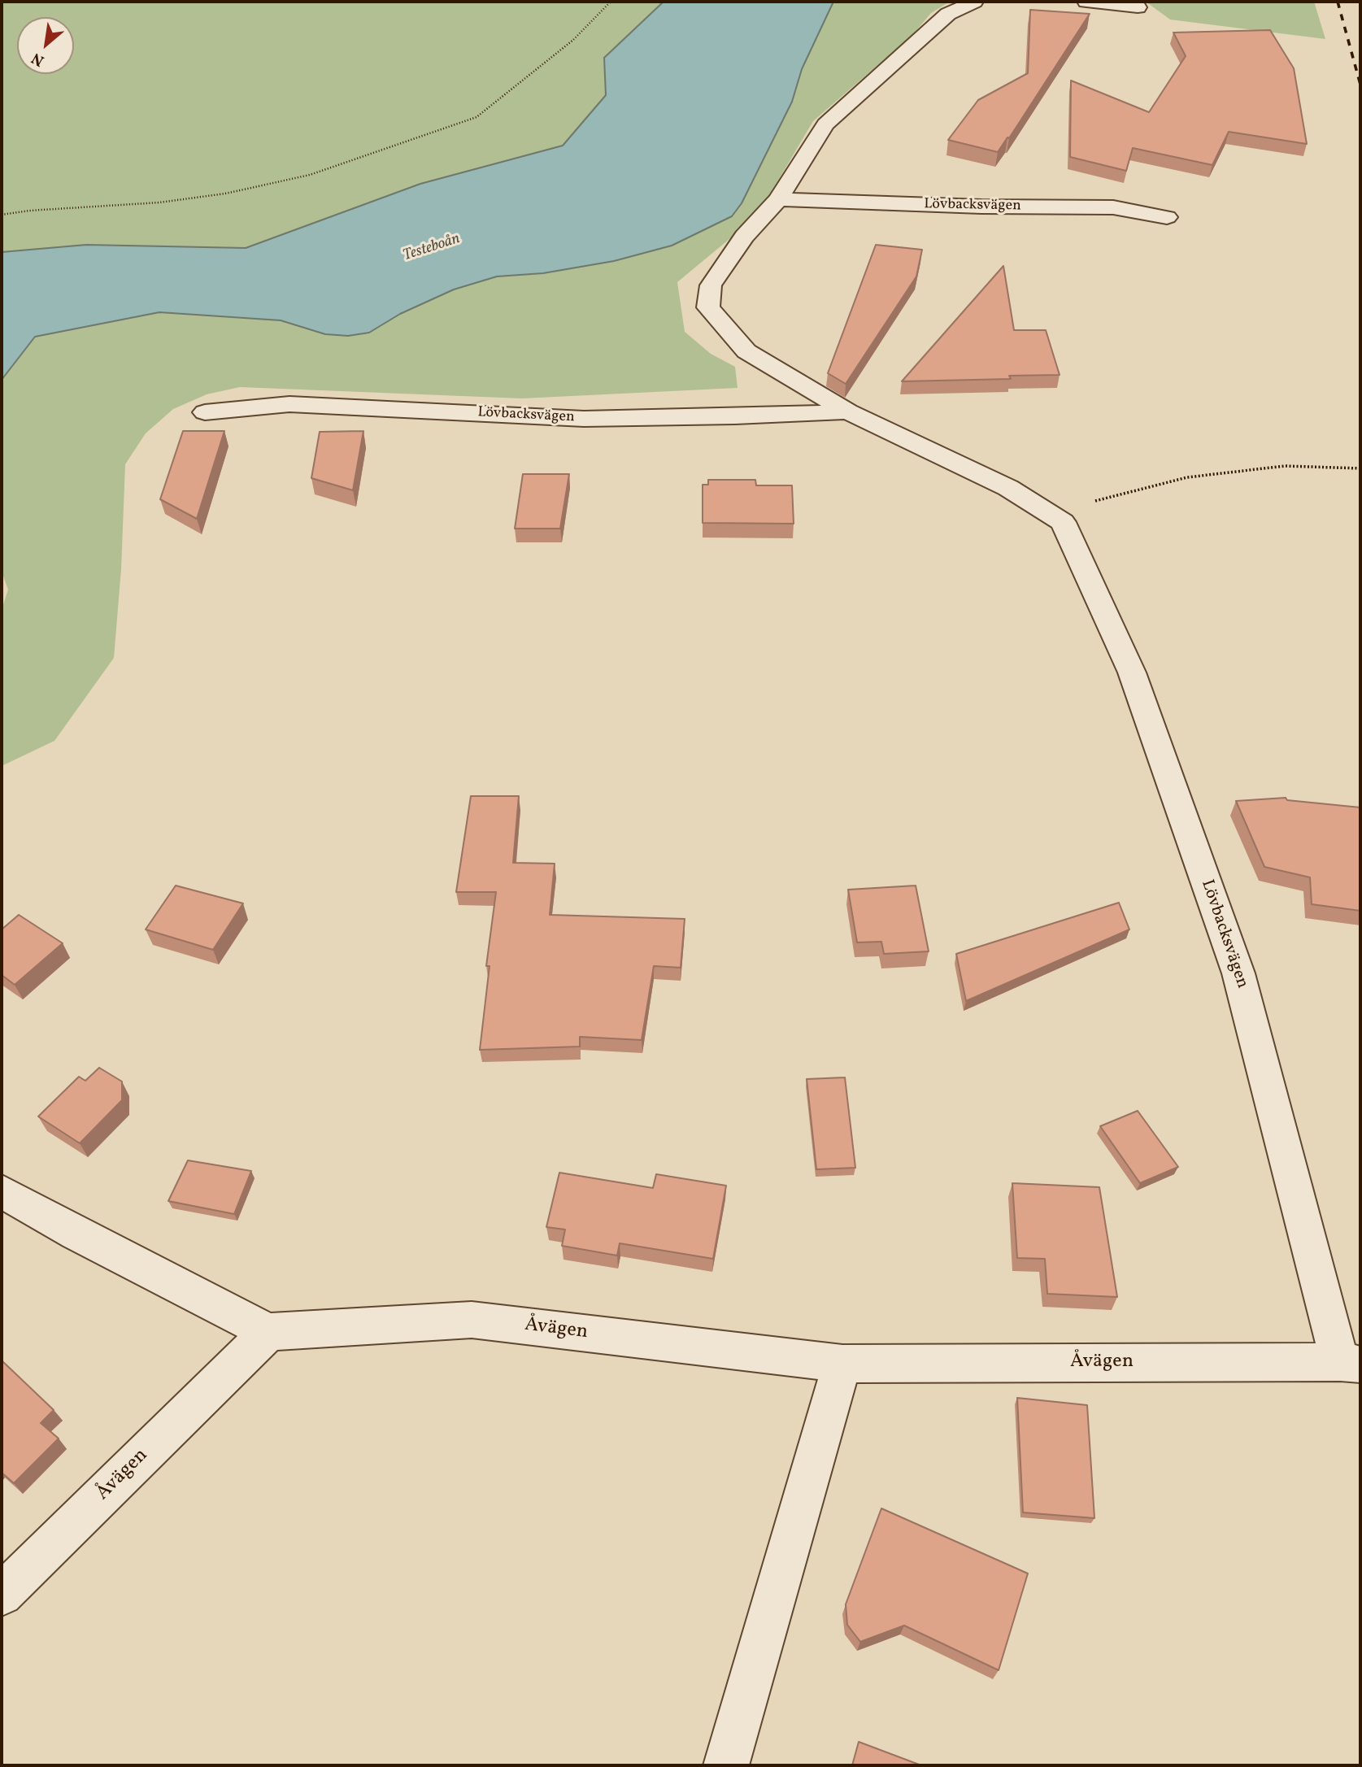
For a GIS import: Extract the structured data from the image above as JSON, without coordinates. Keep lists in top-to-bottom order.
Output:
{
  "streets": {
    "street": ["Lövbacksvägen", "Åvägen"]
  },
  "crossings": [
    ["Lövbacksvägen", "Åvägen"]
  ],
  "water": ["Testeboån"],
  "north": "bottom left"
}
